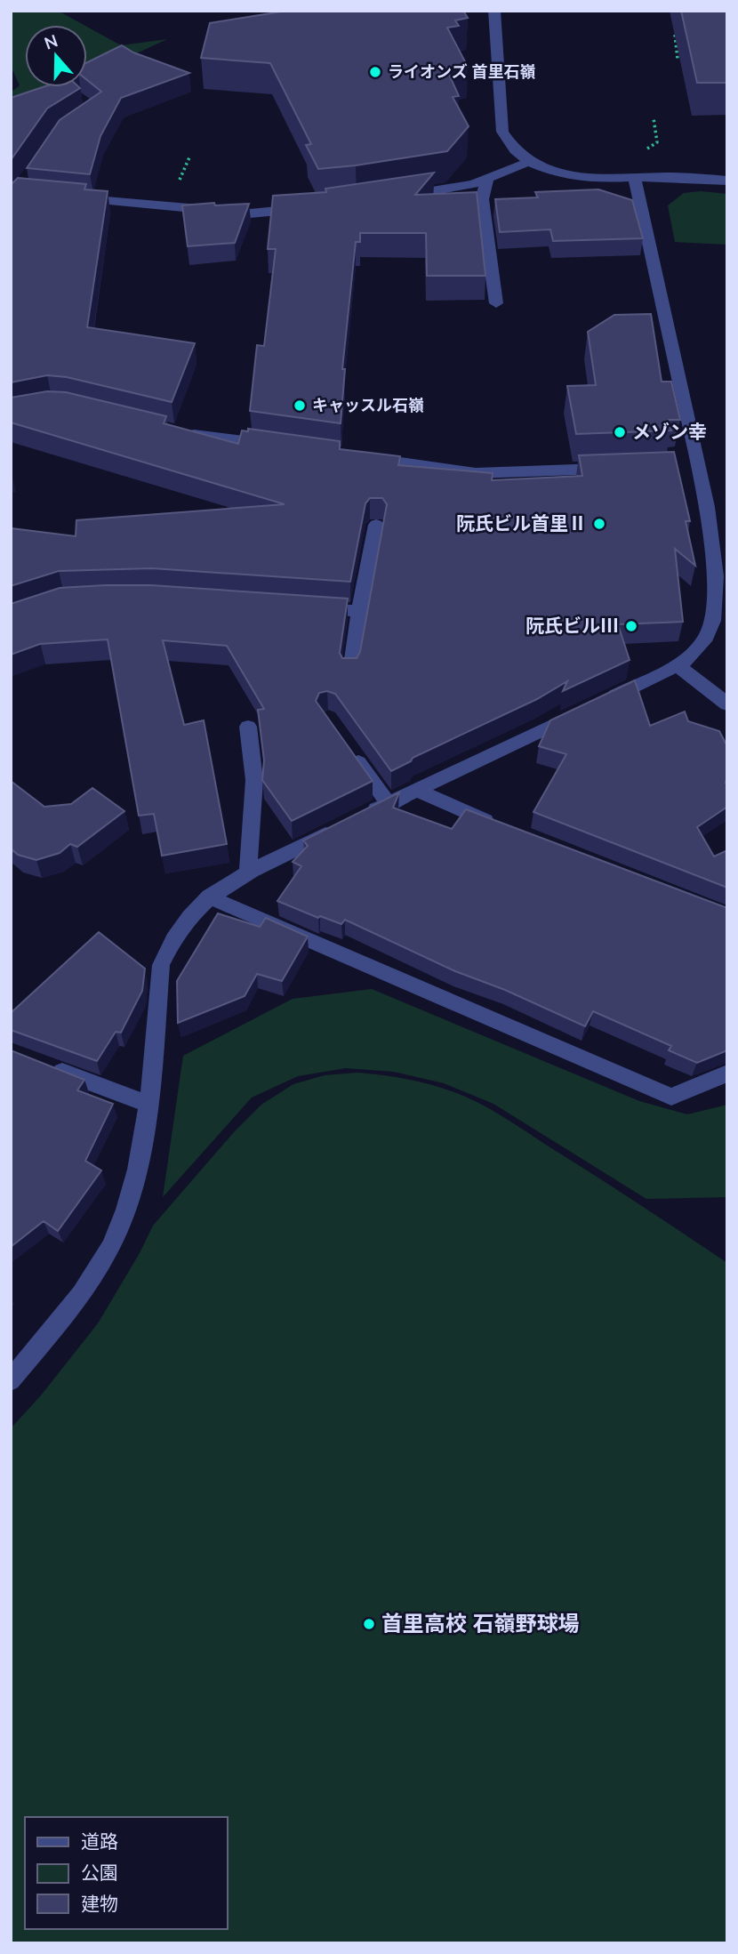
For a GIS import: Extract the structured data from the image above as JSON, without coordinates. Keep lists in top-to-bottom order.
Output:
{
  "places": [
    "ライオンズ 首里石嶺",
    "キャッスル石嶺",
    "メゾン幸",
    "阮氏ビル首里Ⅱ",
    "阮氏ビルⅢ",
    "首里高校 石嶺野球場"
  ],
  "legend": ["道路", "公園", "建物"],
  "north": "top"
}
